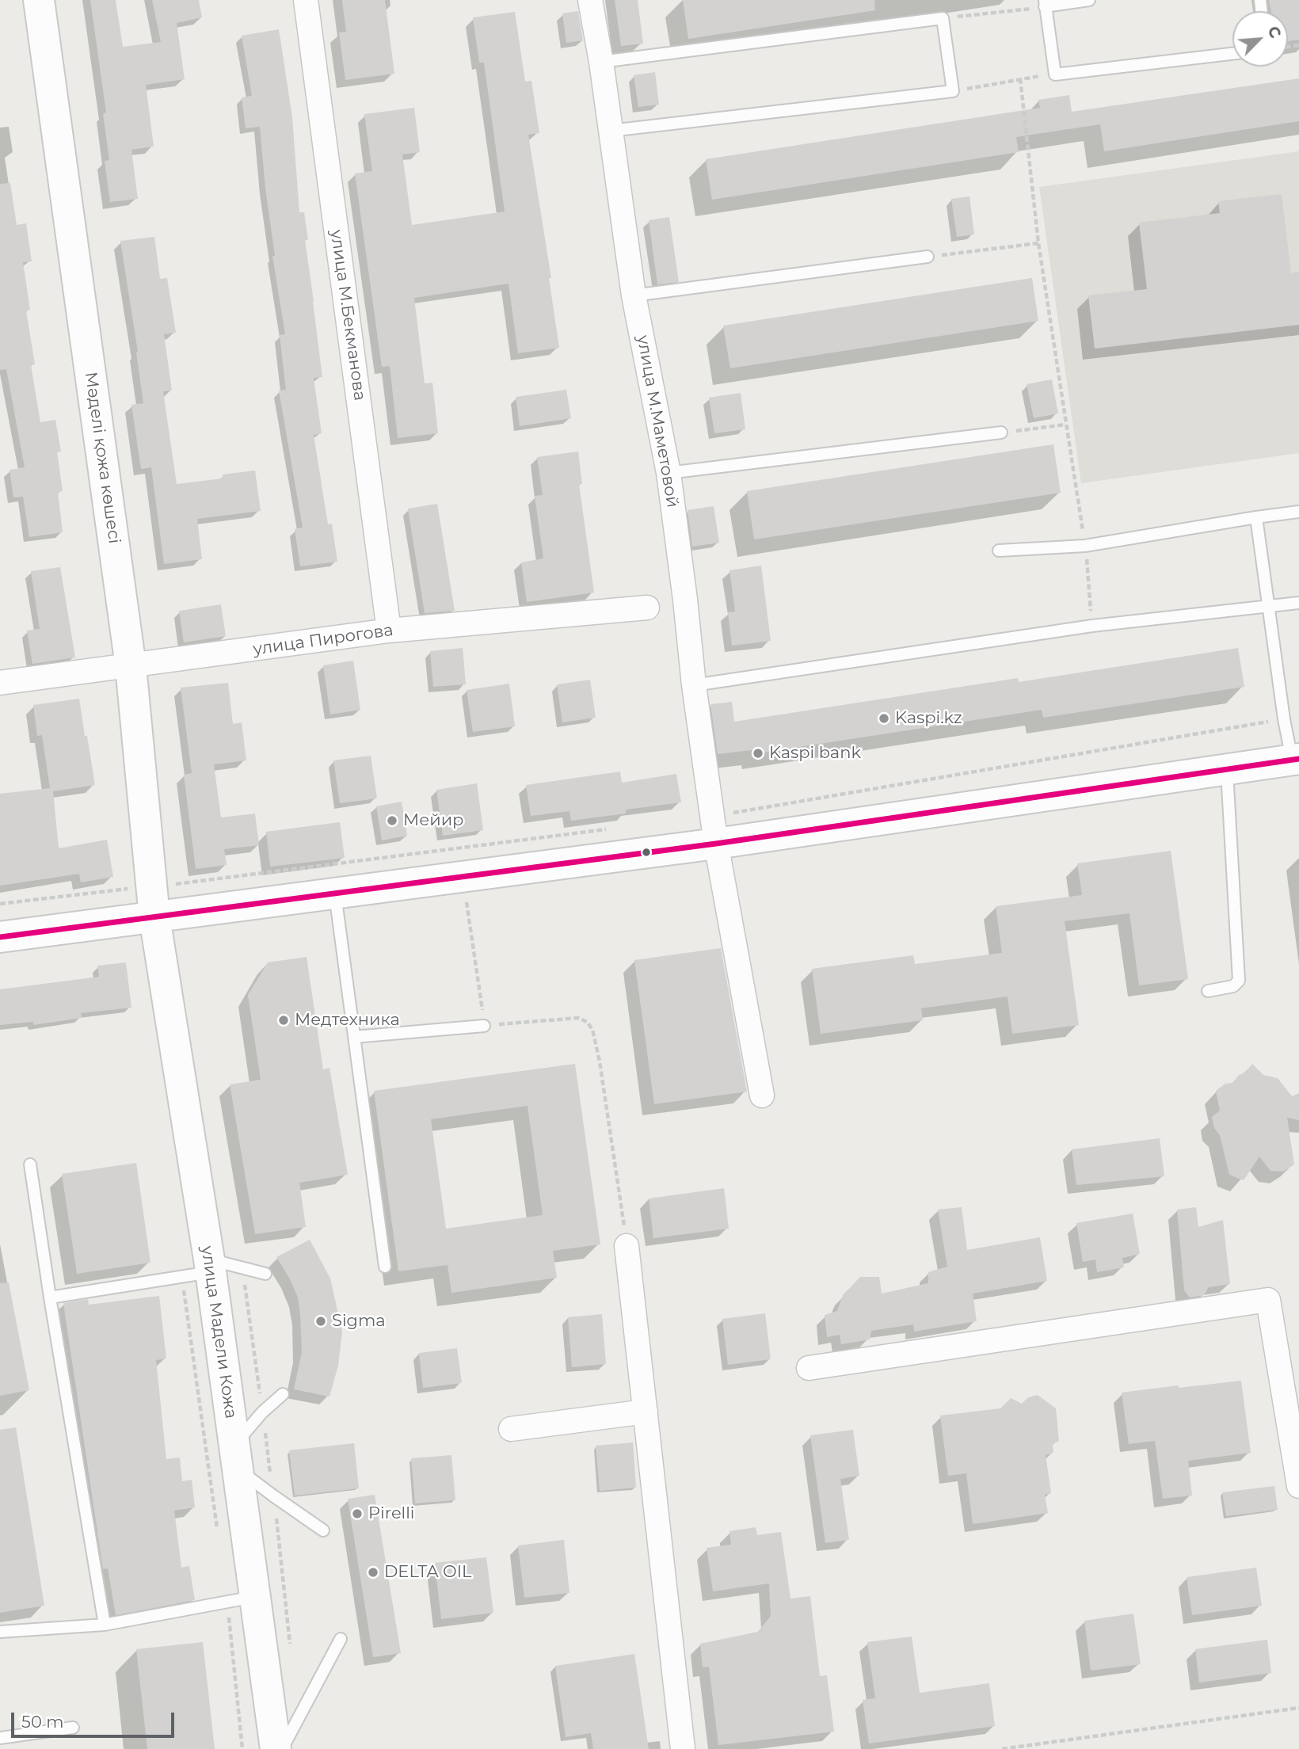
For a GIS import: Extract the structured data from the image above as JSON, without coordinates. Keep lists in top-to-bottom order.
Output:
{
  "streets": {
    "main road": ["Мәделі қожа көшесі", "улица Мадели Кожа"],
    "street": ["улица М.Бекманова", "улица М.Маметовой", "улица Пирогова"]
  },
  "crossings": [
    ["улица М.Бекманова", "улица Пирогова"],
    ["Мәделі қожа көшесі", "улица Пирогова"],
    ["Мәделі қожа көшесі", "улица Мадели Кожа"]
  ],
  "places": [
    "Kaspi.kz",
    "Kaspi bank",
    "Мейир",
    "Медтехника",
    "Sigma",
    "Pirelli",
    "DELTA OIL"
  ],
  "scale_bar": "50 m",
  "north": "top right"
}
